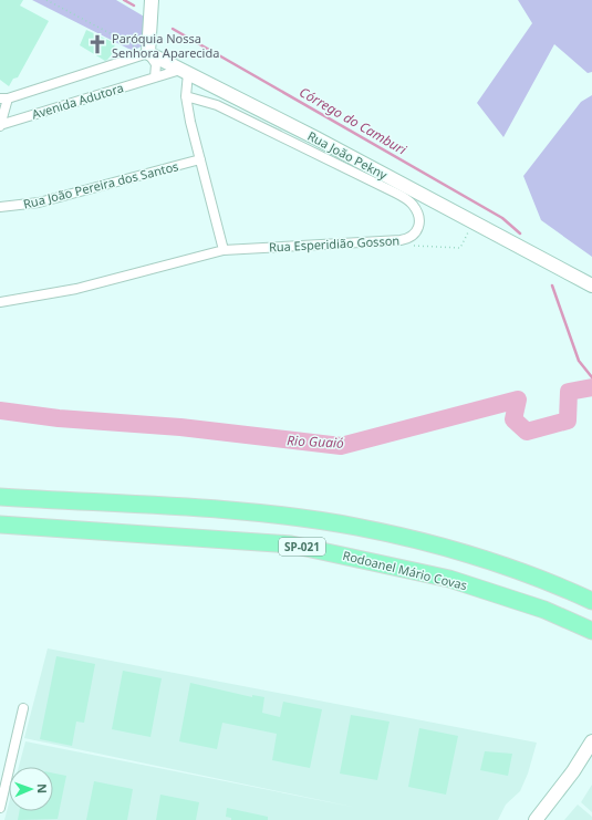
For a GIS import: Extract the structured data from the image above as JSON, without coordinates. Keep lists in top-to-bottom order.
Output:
{
  "streets": {
    "highway": ["SP-021", "Rodoanel Mário Covas"],
    "street": [
      "Avenida Adutora",
      "Rua João Pekny",
      "Rua João Pereira dos Santos",
      "Rua Esperidião Gosson"
    ]
  },
  "crossings": [
    ["Avenida Adutora", "Rua João Pekny"]
  ],
  "water": ["Córrego do Camburi", "Rio Guaió"],
  "places": {
    "church": ["Paróquia Nossa Senhora Aparecida"]
  },
  "north": "right"
}
